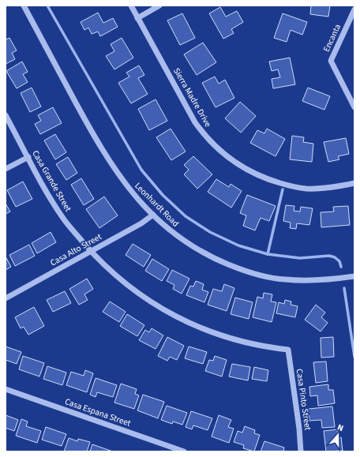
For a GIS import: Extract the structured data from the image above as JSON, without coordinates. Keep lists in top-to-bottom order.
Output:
{
  "streets": {
    "street": [
      "Encanta",
      "Sierra Madre Drive",
      "Casa Grande Street",
      "Leonhardt Road",
      "Casa Alto Street",
      "Casa Pinto Street",
      "Casa Espana Street"
    ]
  },
  "crossings": [
    ["Casa Grande Street", "Casa Alto Street"],
    ["Casa Grande Street", "Casa Pinto Street"],
    ["Leonhardt Road", "Casa Alto Street"]
  ],
  "north": "top"
}
